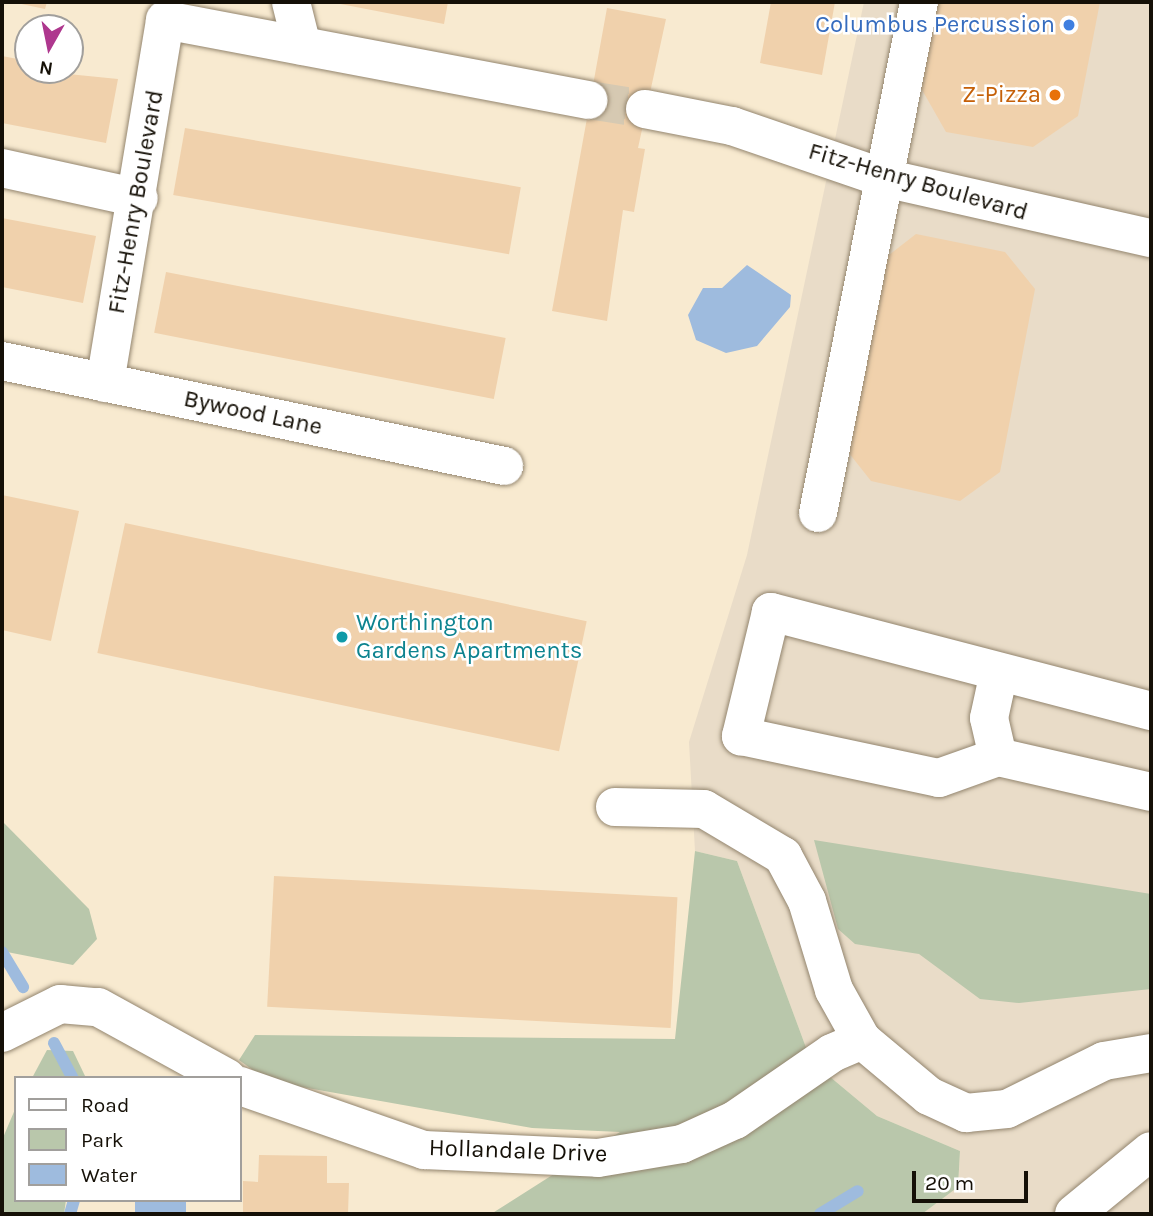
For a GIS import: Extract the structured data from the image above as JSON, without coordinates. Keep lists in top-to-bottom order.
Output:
{
  "streets": {
    "street": ["Fitz-Henry Boulevard", "Bywood Lane", "Hollandale Drive"]
  },
  "crossings": [
    ["Fitz-Henry Boulevard", "Bywood Lane"]
  ],
  "places": ["Columbus Percussion", "Z-Pizza", "Worthington Gardens Apartments"],
  "legend": ["Road", "Park", "Water"],
  "scale_bar": "20 m",
  "north": "bottom"
}
